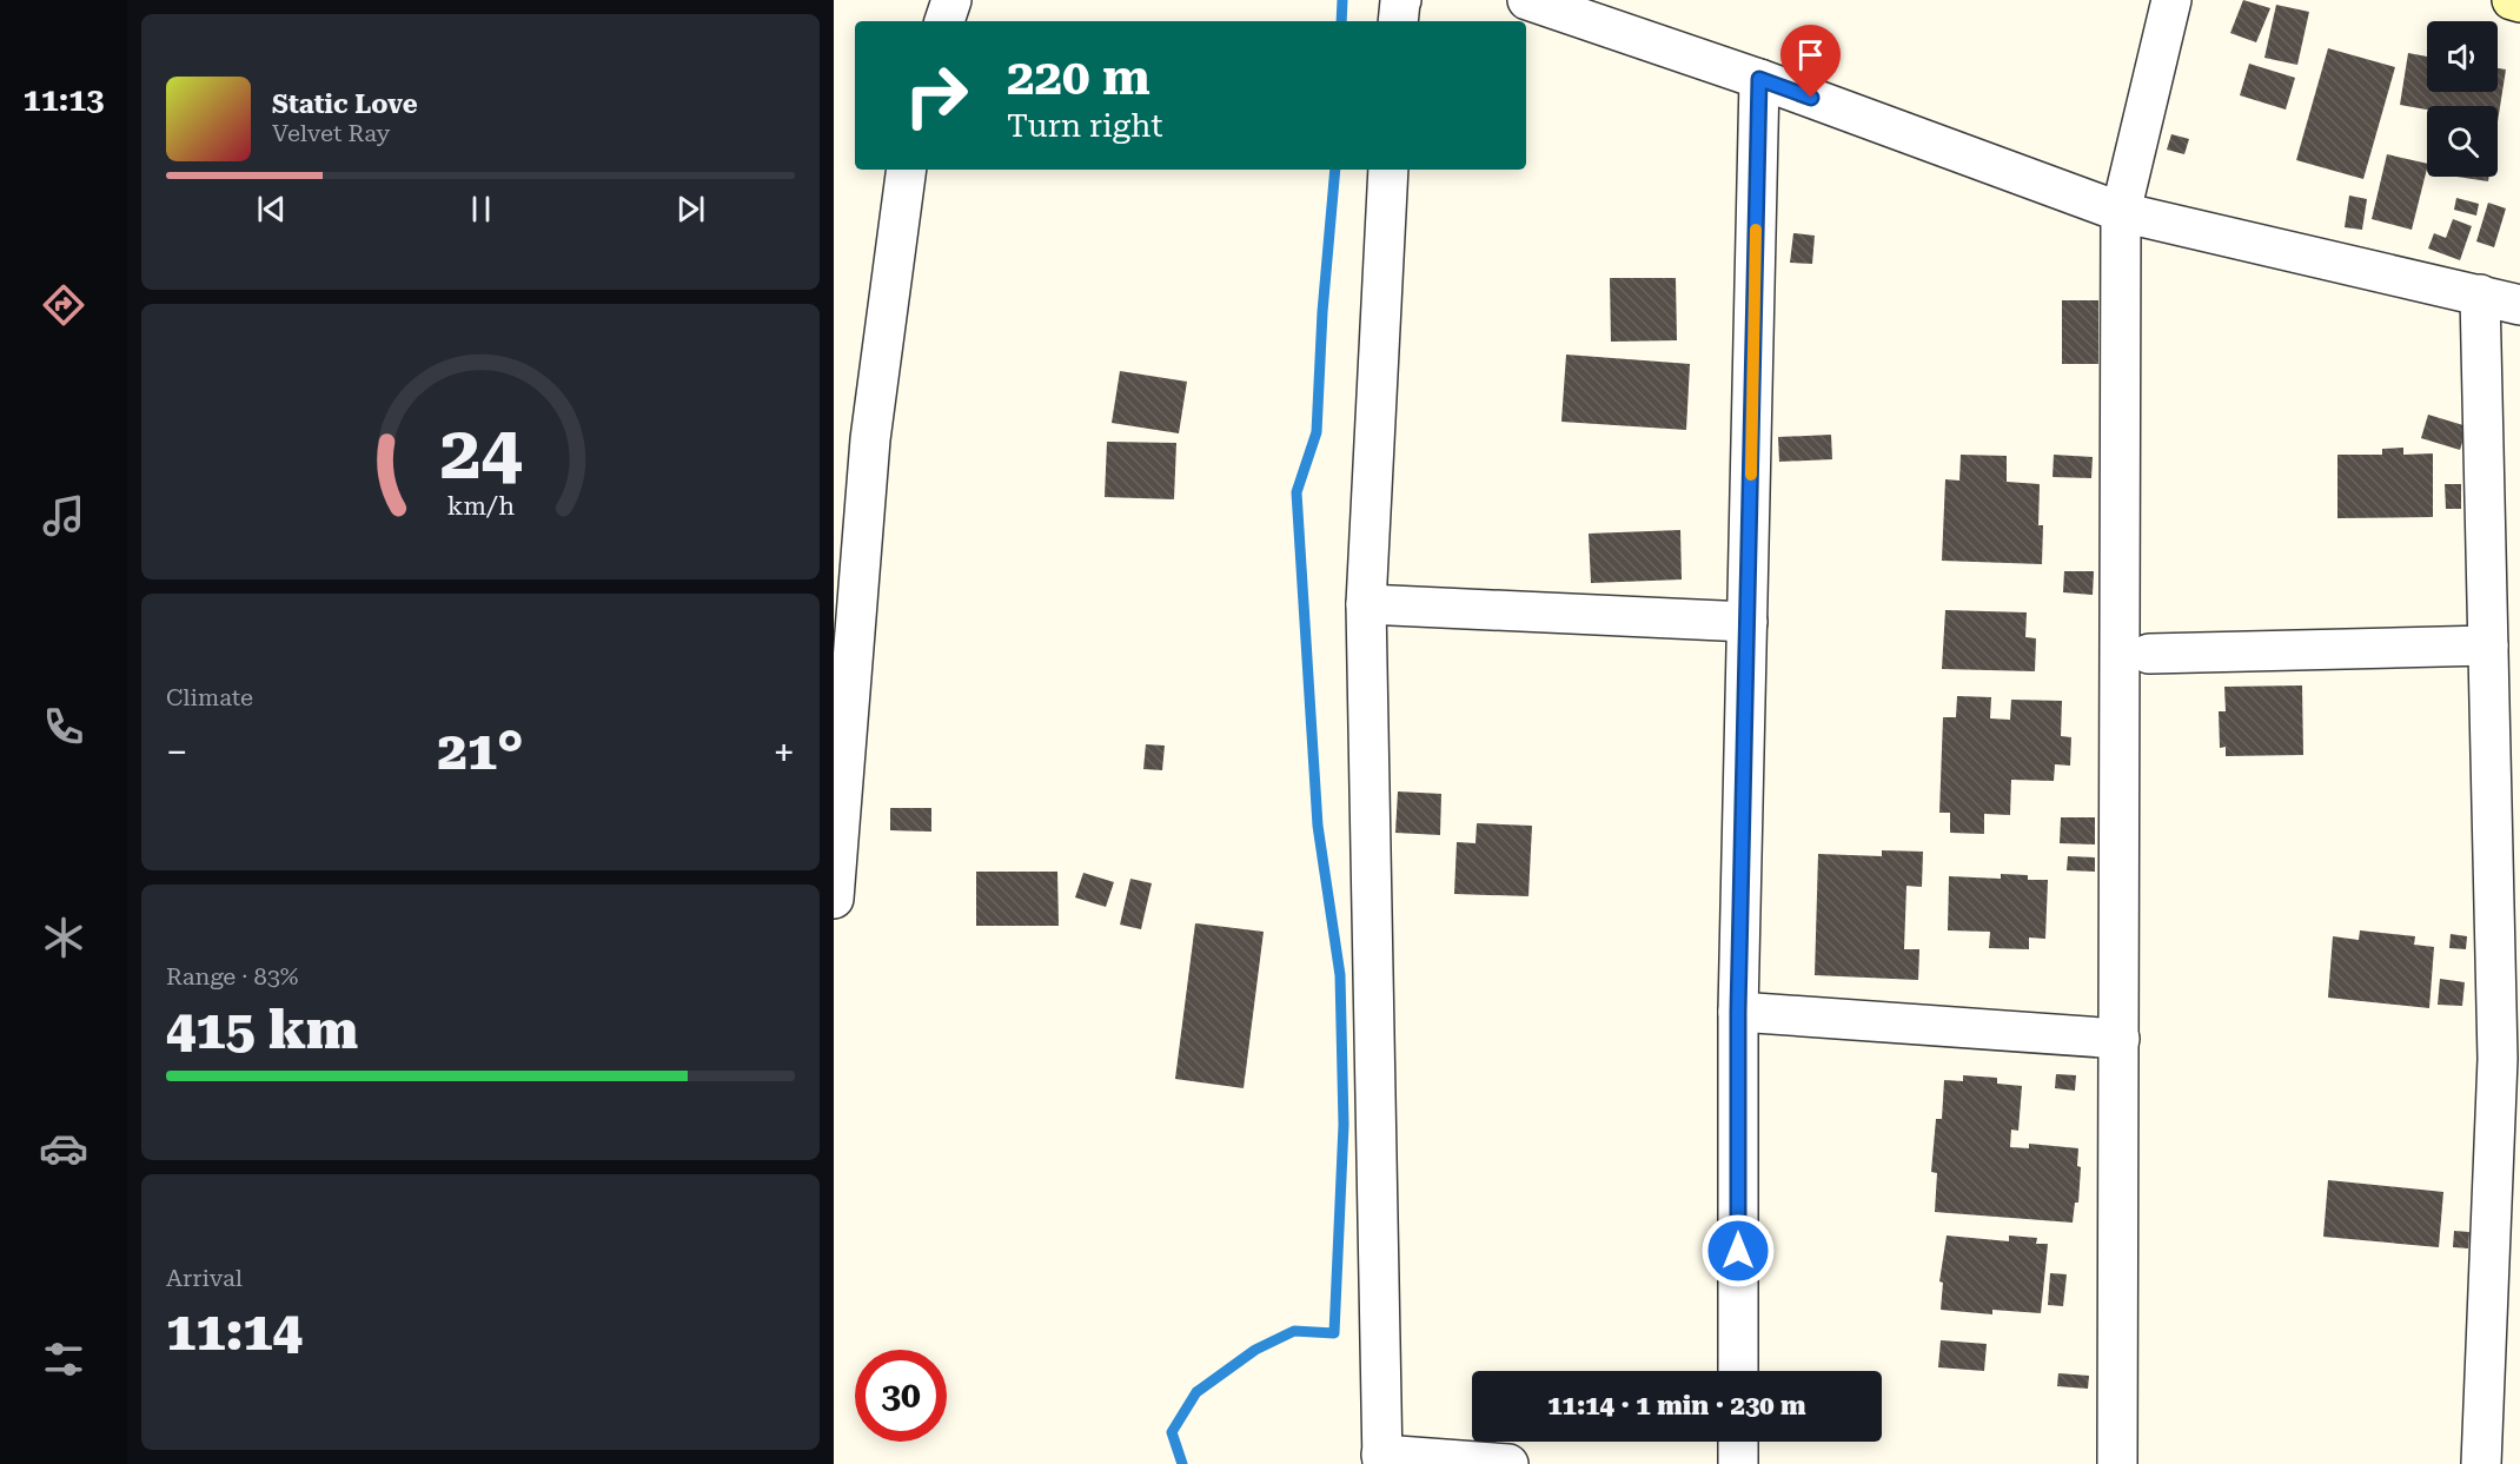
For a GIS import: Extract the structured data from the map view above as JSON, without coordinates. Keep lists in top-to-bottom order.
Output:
{
  "page": {
    "tabs": "11:13",
    "turn": ["220 m", "Turn right"],
    "song": ["Static Love", "Velvet Ray"],
    "tile": [
      "Climate",
      ["Range · 83%", "415 km"],
      ["Arrival", "11:14"]
    ],
    "heat": ["−", "21°", "+"],
    "limit": "30",
    "trip": "11:14 · 1 min · 230 m",
    "gauge": ["24", "km/h"]
  }
}
